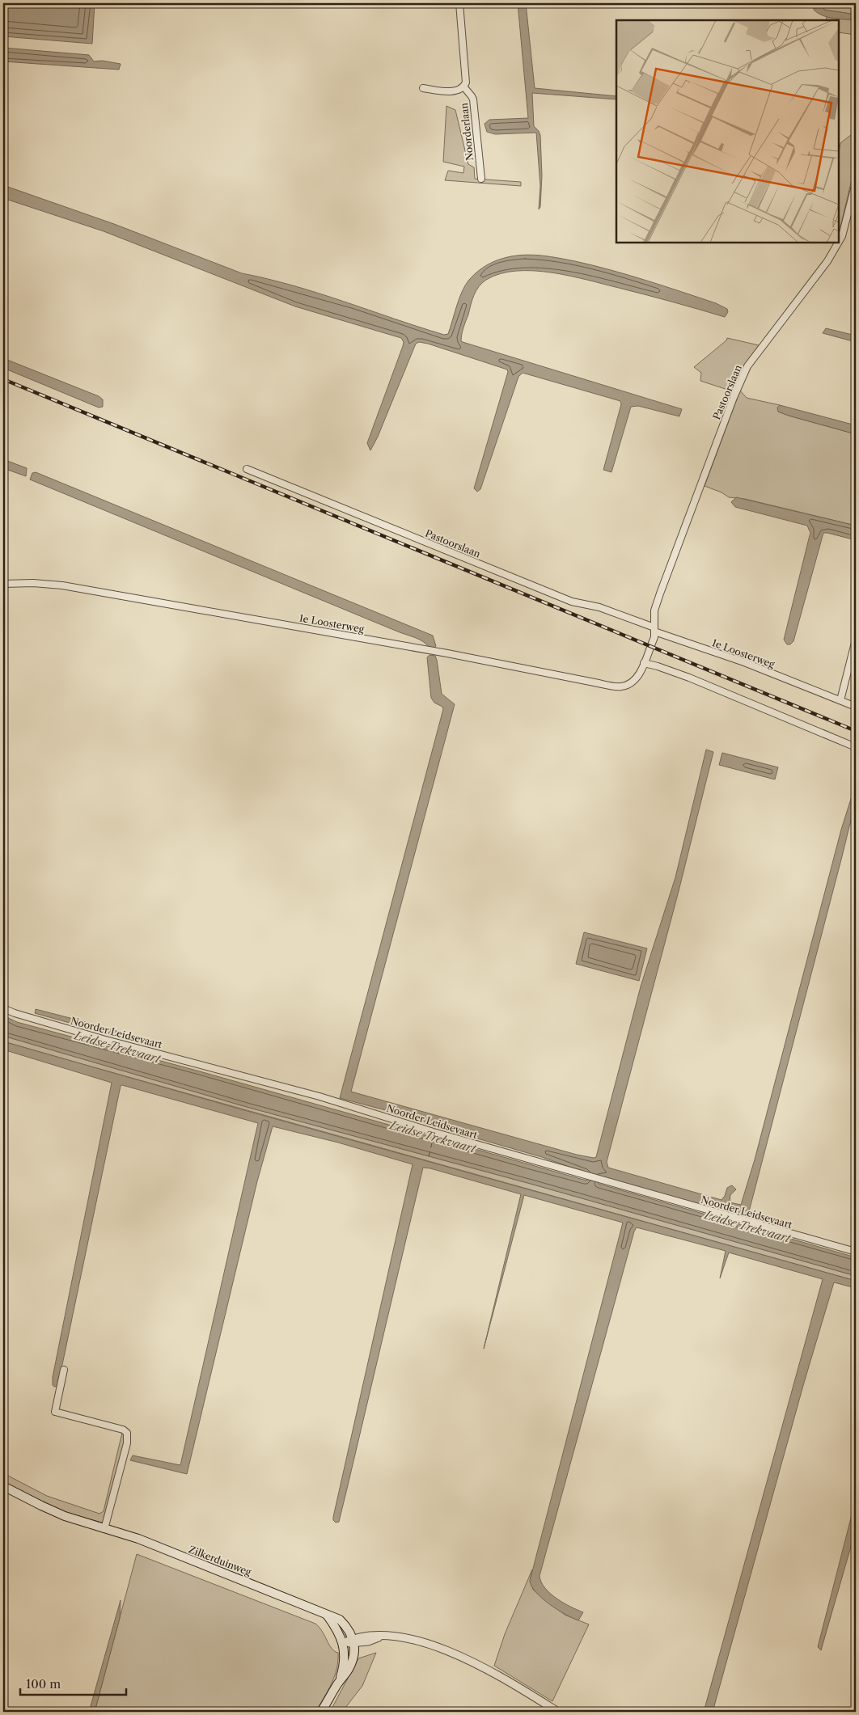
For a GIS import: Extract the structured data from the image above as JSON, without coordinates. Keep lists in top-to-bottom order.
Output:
{
  "streets": {
    "main road": ["Zilkerduinweg"],
    "street": [
      "Noorderlaan",
      "Pastoorslaan",
      "1e Loosterweg",
      "Noorder Leidsevaart"
    ]
  },
  "crossings": [
    ["Pastoorslaan", "1e Loosterweg"]
  ],
  "water": ["Leidse Trekvaart"],
  "scale_bar": "100 m"
}
